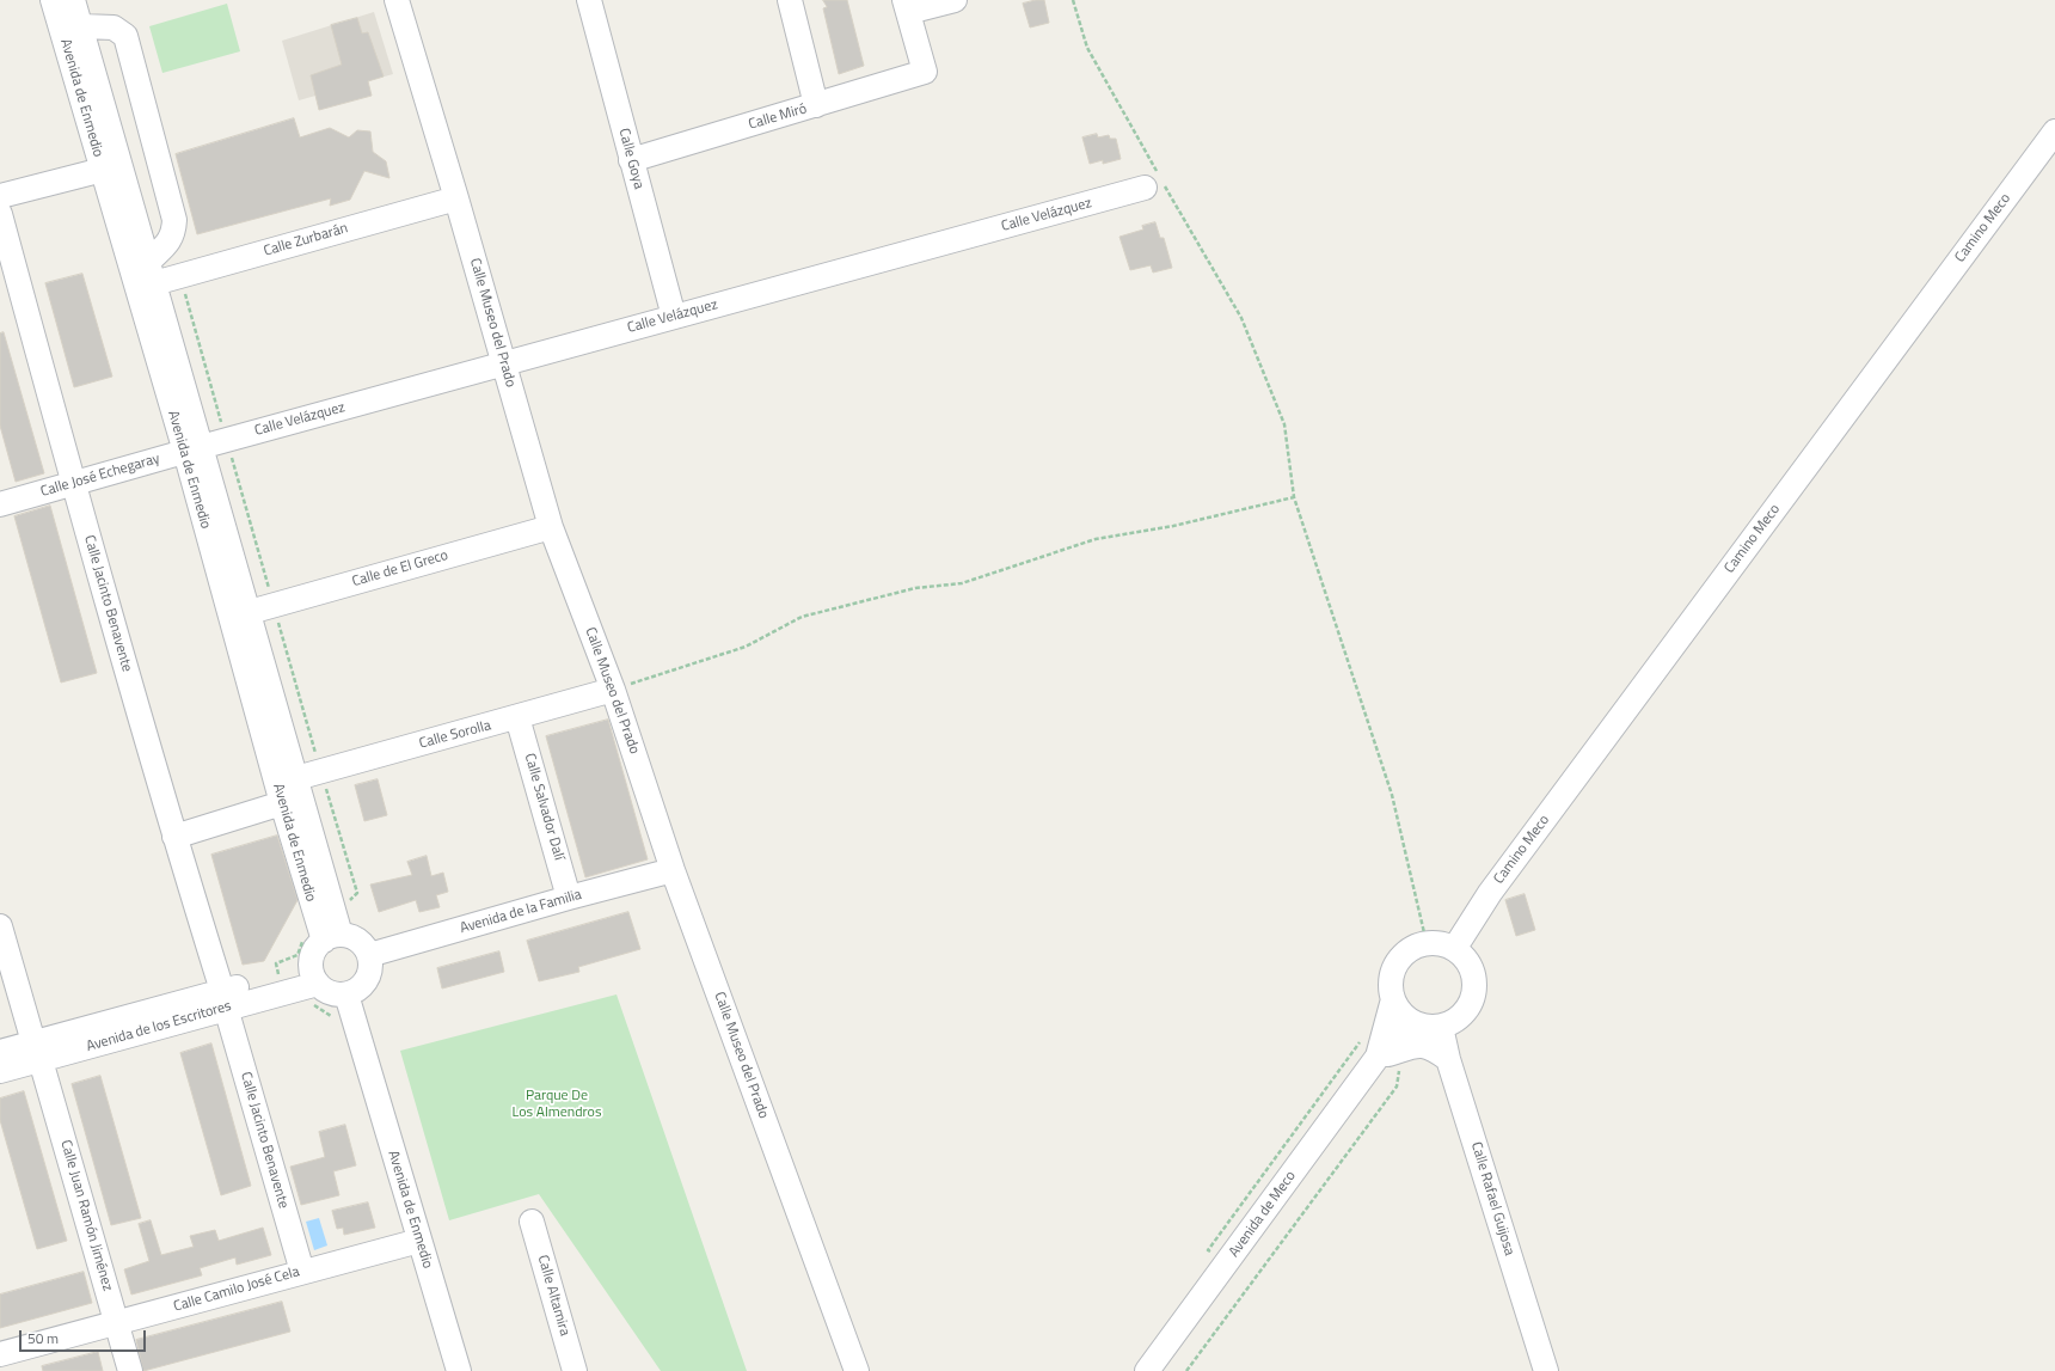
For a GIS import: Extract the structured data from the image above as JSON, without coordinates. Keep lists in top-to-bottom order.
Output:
{
  "streets": {
    "street": [
      "Avenida de Enmedio",
      "Calle Miró",
      "Calle Goya",
      "Calle Velázquez",
      "Camino Meco",
      "Calle Zurbarán",
      "Calle Museo del Prado",
      "Calle José Echegaray",
      "Calle de El Greco",
      "Calle Jacinto Benavente",
      "Calle Sorolla",
      "Calle Salvador Dalí",
      "Avenida de la Familia",
      "Avenida de los Escritores",
      "Calle Rafael Guijosa",
      "Avenida de Meco",
      "Calle Juan Ramón Jiménez",
      "Calle Camilo José Cela",
      "Calle Altamira"
    ]
  },
  "crossings": [
    ["Avenida de Enmedio", "Calle Velázquez"],
    ["Avenida de Enmedio", "Calle Zurbarán"],
    ["Avenida de Enmedio", "Calle José Echegaray"],
    ["Avenida de Enmedio", "Calle de El Greco"],
    ["Avenida de Enmedio", "Calle Sorolla"],
    ["Avenida de Enmedio", "Avenida de la Familia"],
    ["Avenida de Enmedio", "Avenida de los Escritores"],
    ["Avenida de Enmedio", "Calle Camilo José Cela"],
    ["Calle Miró", "Calle Goya"],
    ["Calle Goya", "Calle Velázquez"],
    ["Calle Velázquez", "Calle Museo del Prado"],
    ["Calle Velázquez", "Calle José Echegaray"],
    ["Camino Meco", "Calle Rafael Guijosa"],
    ["Camino Meco", "Avenida de Meco"],
    ["Calle Zurbarán", "Calle Museo del Prado"],
    ["Calle Museo del Prado", "Calle de El Greco"],
    ["Calle Museo del Prado", "Calle Sorolla"],
    ["Calle Museo del Prado", "Avenida de la Familia"],
    ["Calle José Echegaray", "Calle Jacinto Benavente"],
    ["Calle Jacinto Benavente", "Avenida de los Escritores"],
    ["Calle Jacinto Benavente", "Calle Camilo José Cela"],
    ["Calle Sorolla", "Calle Salvador Dalí"],
    ["Calle Salvador Dalí", "Avenida de la Familia"],
    ["Avenida de la Familia", "Avenida de los Escritores"],
    ["Avenida de los Escritores", "Calle Juan Ramón Jiménez"],
    ["Calle Rafael Guijosa", "Avenida de Meco"],
    ["Calle Juan Ramón Jiménez", "Calle Camilo José Cela"]
  ],
  "parks": ["Parque De Los Almendros"],
  "scale_bar": "50 m"
}
